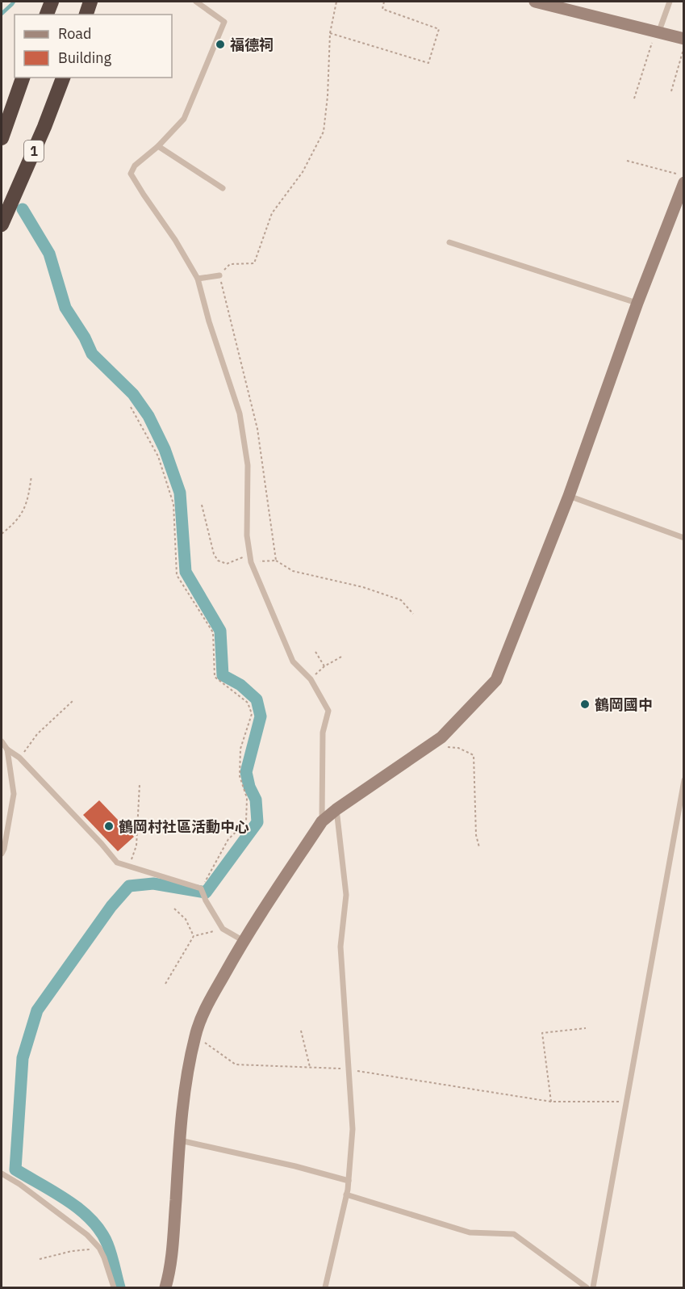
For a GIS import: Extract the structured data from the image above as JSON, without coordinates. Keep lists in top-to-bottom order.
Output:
{
  "streets": {
    "highway": ["1"]
  },
  "places": ["福德祠", "鶴岡國中", "鶴岡村社區活動中心"],
  "legend": ["Road", "Building"]
}
